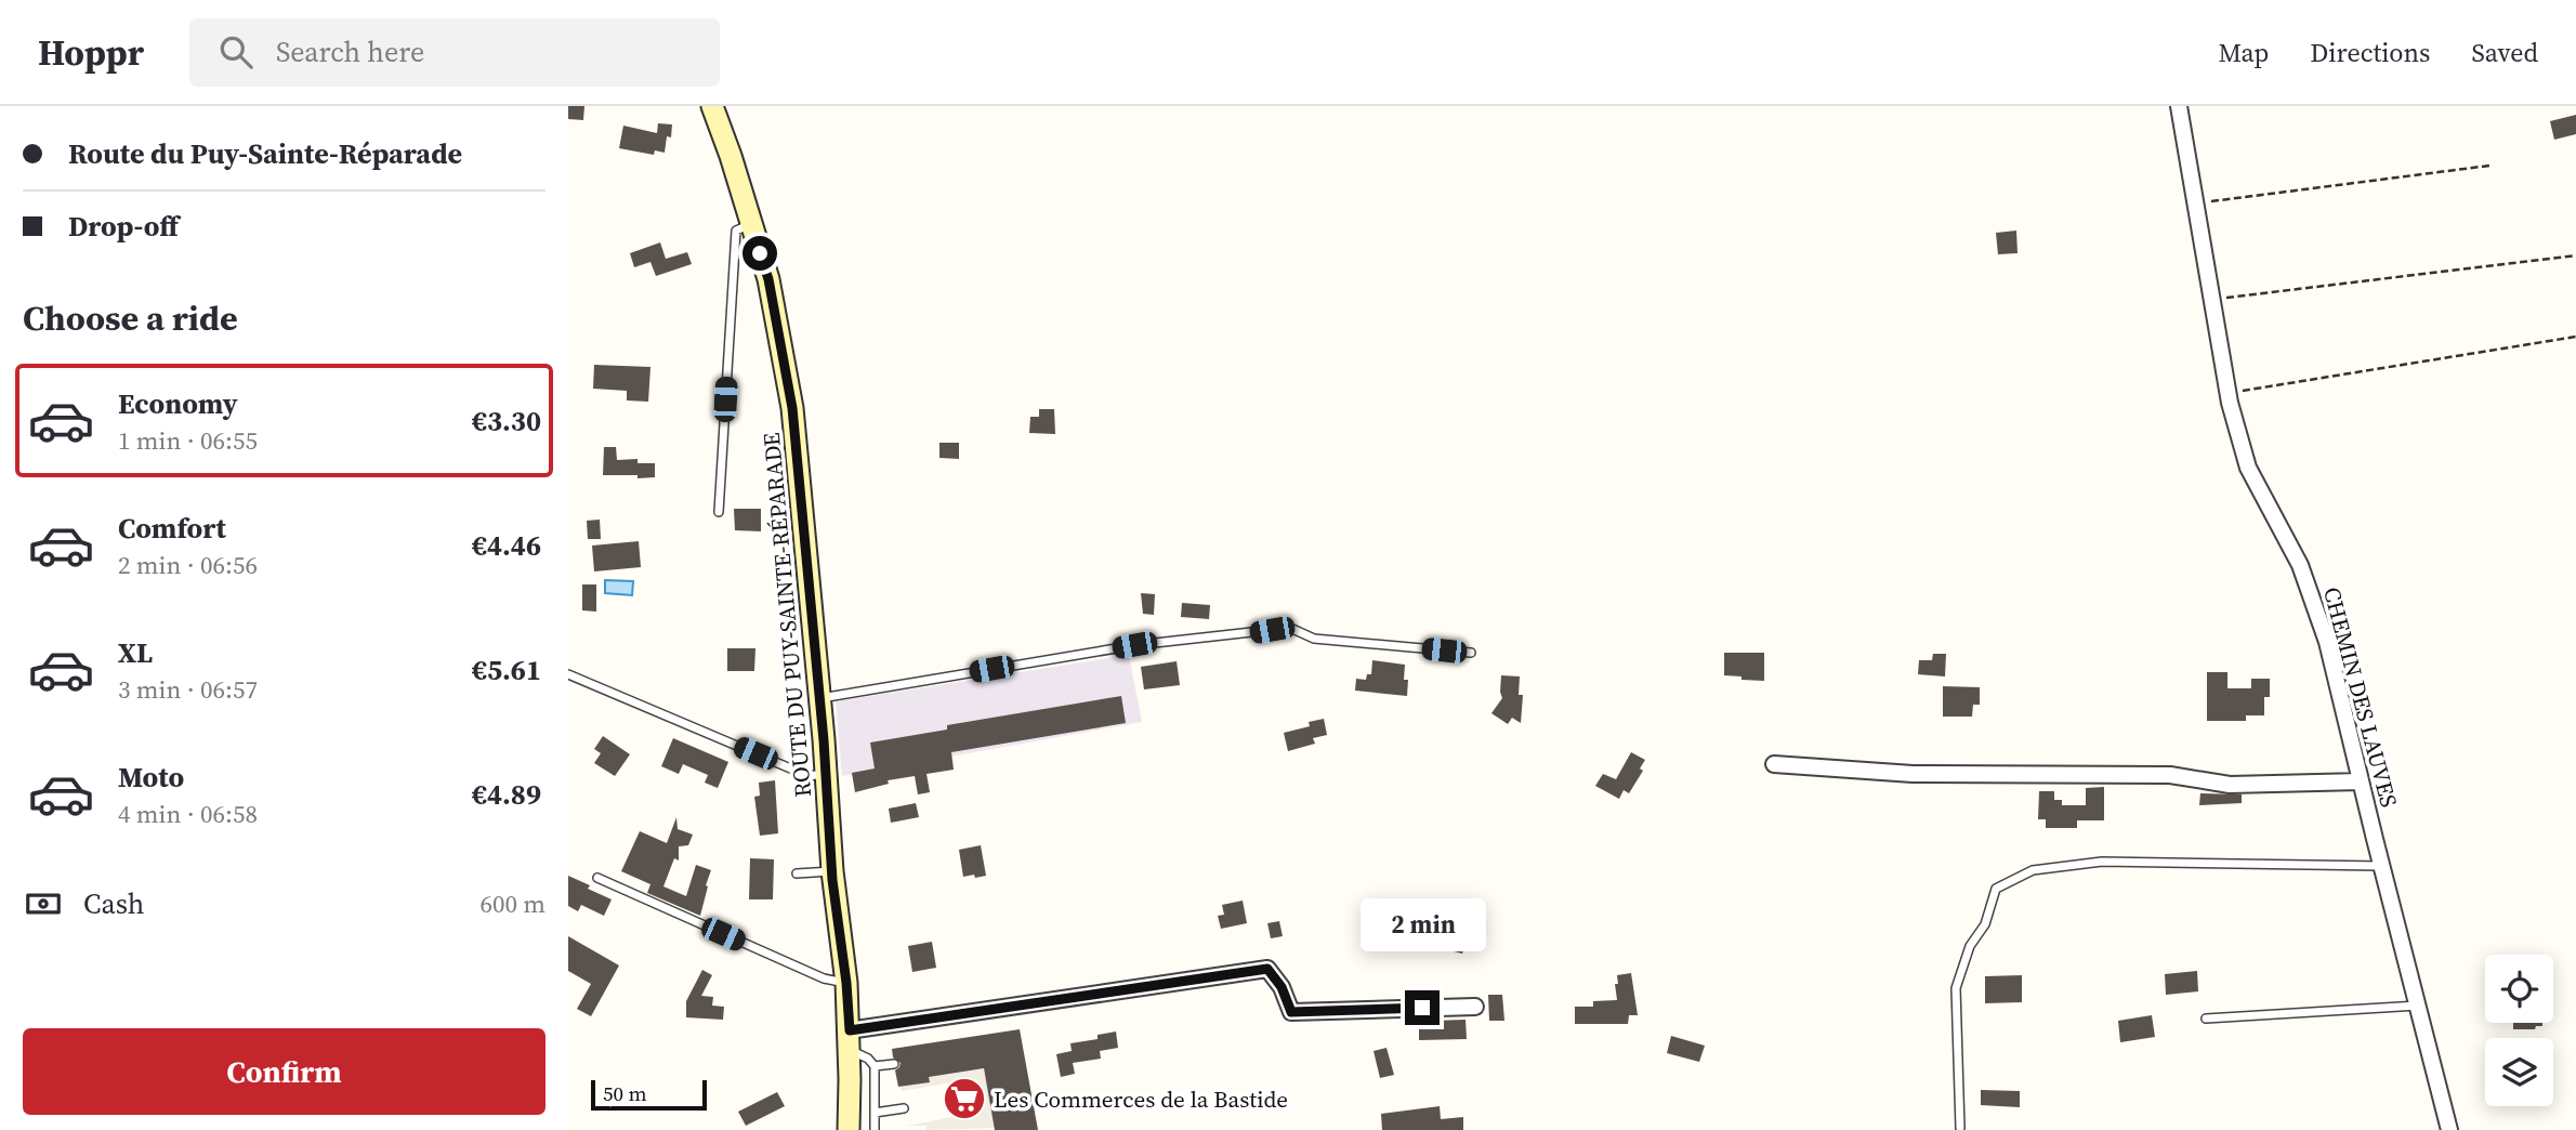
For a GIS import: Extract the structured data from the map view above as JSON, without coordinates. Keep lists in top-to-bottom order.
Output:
{
  "streets": {
    "street": ["ROUTE DU PUY-SAINTE-RÉPARADE", "CHEMIN DES LAUVES"]
  },
  "places": {
    "supermarket": ["Les Commerces de la Bastide"]
  },
  "scale_bar": "50 m",
  "page": {
    "header": "Hoppr",
    "search": "Search here",
    "nav": ["Map", "Directions", "Saved"],
    "banner": ["Route du Puy-Sainte-Réparade", "Drop-off"],
    "heading": "Choose a ride",
    "list": [
      {
        "name": "Economy",
        "note": "1 min · 06:55",
        "value": "€3.30"
      },
      {
        "name": "Comfort",
        "note": "2 min · 06:56",
        "value": "€4.46"
      },
      {
        "name": "XL",
        "note": "3 min · 06:57",
        "value": "€5.61"
      },
      {
        "name": "Moto",
        "note": "4 min · 06:58",
        "value": "€4.89"
      }
    ],
    "pay": ["Cash", "600 m"],
    "bubble": "2 min",
    "buttons": "Confirm",
    "scale": "50 m"
  }
}
